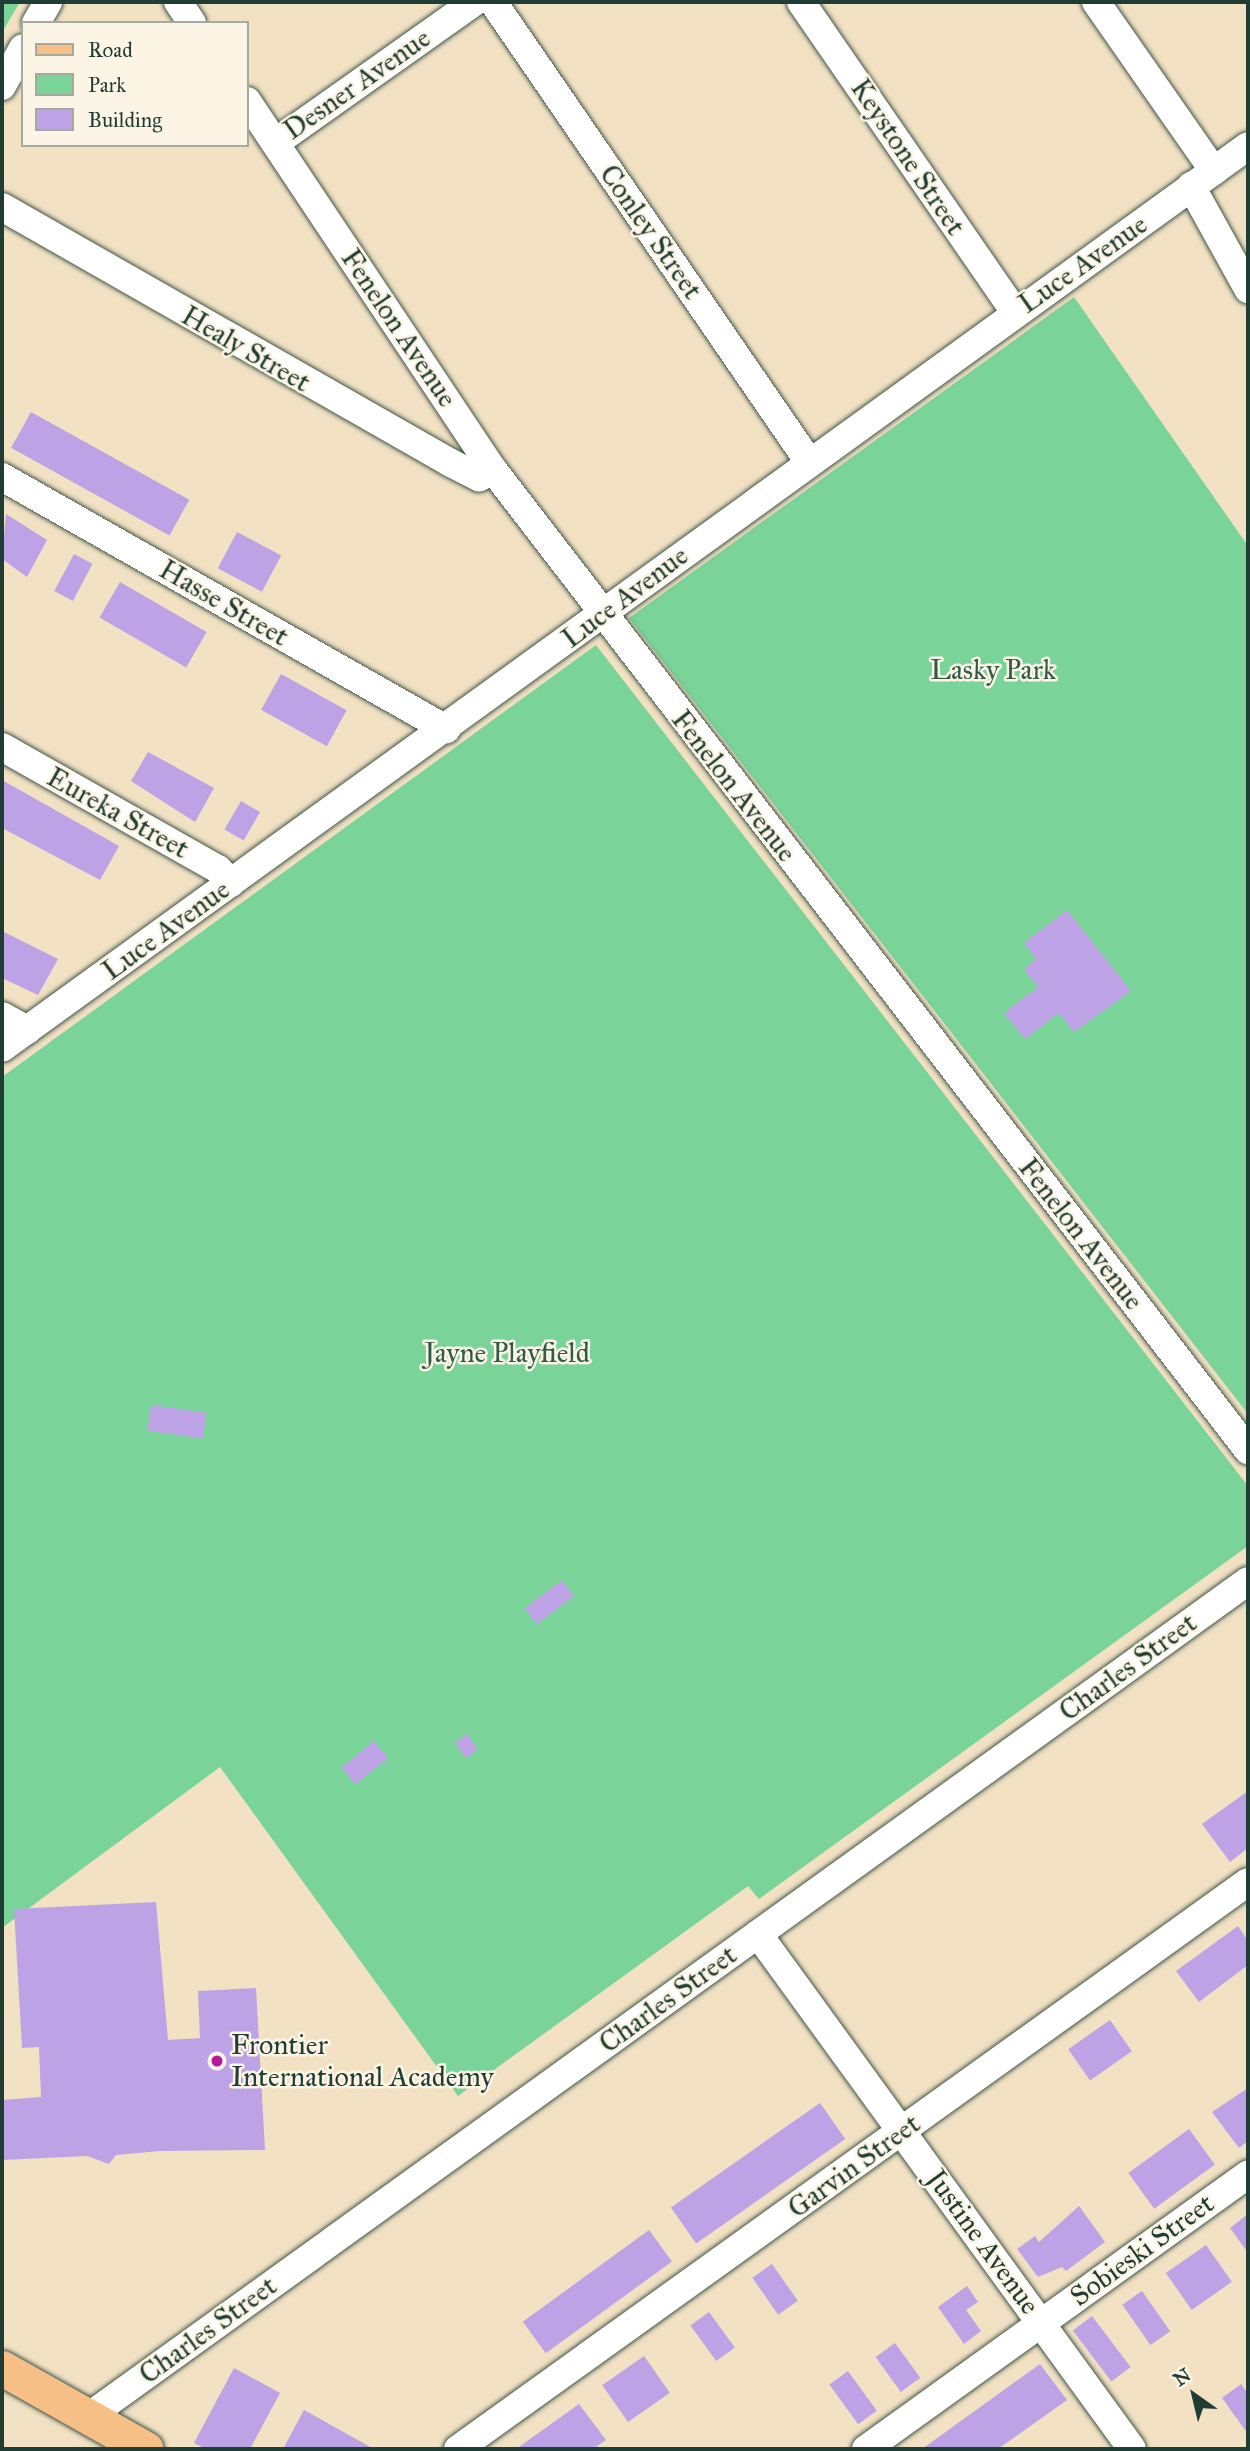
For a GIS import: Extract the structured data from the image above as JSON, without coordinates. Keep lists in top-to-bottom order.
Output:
{
  "streets": {
    "street": [
      "Desner Avenue",
      "Keystone Street",
      "Conley Street",
      "Luce Avenue",
      "Fenelon Avenue",
      "Healy Street",
      "Hasse Street",
      "Eureka Street",
      "Charles Street",
      "Garvin Street",
      "Justine Avenue",
      "Sobieski Street"
    ]
  },
  "crossings": [
    ["Desner Avenue", "Fenelon Avenue"],
    ["Keystone Street", "Luce Avenue"],
    ["Conley Street", "Luce Avenue"],
    ["Luce Avenue", "Fenelon Avenue"],
    ["Luce Avenue", "Hasse Street"],
    ["Luce Avenue", "Eureka Street"],
    ["Fenelon Avenue", "Healy Street"],
    ["Charles Street", "Justine Avenue"],
    ["Garvin Street", "Justine Avenue"],
    ["Justine Avenue", "Sobieski Street"]
  ],
  "parks": ["Lasky Park", "Jayne Playfield"],
  "places": ["Frontier International Academy"],
  "legend": ["Road", "Park", "Building"],
  "north": "top left"
}
